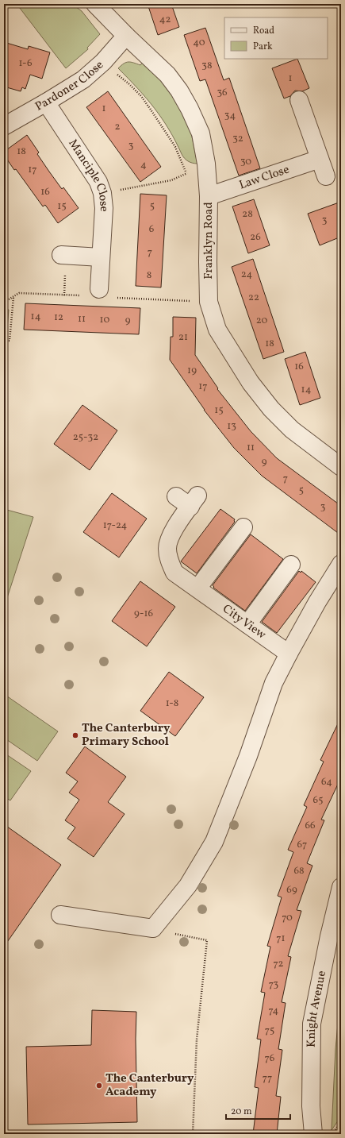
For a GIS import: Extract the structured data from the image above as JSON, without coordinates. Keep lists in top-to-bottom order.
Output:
{
  "streets": {
    "street": [
      "Pardoner Close",
      "Manciple Close",
      "Law Close",
      "Franklyn Road",
      "City View",
      "Knight Avenue"
    ]
  },
  "crossings": [
    ["Pardoner Close", "Manciple Close"],
    ["Pardoner Close", "Franklyn Road"],
    ["Law Close", "Franklyn Road"]
  ],
  "places": ["The Canterbury Primary School", "The Canterbury Academy"],
  "house_numbers": [
    "42",
    "40",
    "1-6",
    "38",
    "1",
    "36",
    "1",
    "34",
    "2",
    "32",
    "3",
    "18",
    "30",
    "4",
    "17",
    "16",
    "15",
    "5",
    "28",
    "3",
    "6",
    "26",
    "7",
    "24",
    "8",
    "22",
    "14",
    "12",
    "11",
    "10",
    "9",
    "20",
    "21",
    "18",
    "16",
    "19",
    "17",
    "14",
    "15",
    "13",
    "25-32",
    "11",
    "9",
    "7",
    "5",
    "3",
    "17-24",
    "9-16",
    "1-8",
    "64",
    "65",
    "66",
    "67",
    "68",
    "69",
    "70",
    "71",
    "72",
    "73",
    "74",
    "75",
    "76",
    "77"
  ],
  "legend": ["Road", "Park"],
  "scale_bar": "20 m"
}
